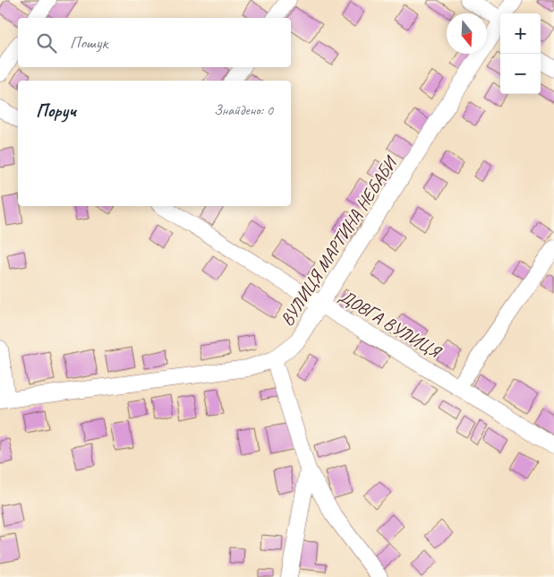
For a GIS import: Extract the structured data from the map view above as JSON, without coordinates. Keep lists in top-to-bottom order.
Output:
{
  "streets": {
    "street": ["ВУЛИЦЯ МАРТИНА НЕБАБИ", "ДОВГА ВУЛИЦЯ"]
  },
  "crossings": [
    ["ВУЛИЦЯ МАРТИНА НЕБАБИ", "ДОВГА ВУЛИЦЯ"]
  ],
  "north": "bottom",
  "page": {
    "map_buttons": ["+", "−"],
    "search": "Пошук",
    "heading": ["Поруч", "Знайдено: 0"]
  }
}
